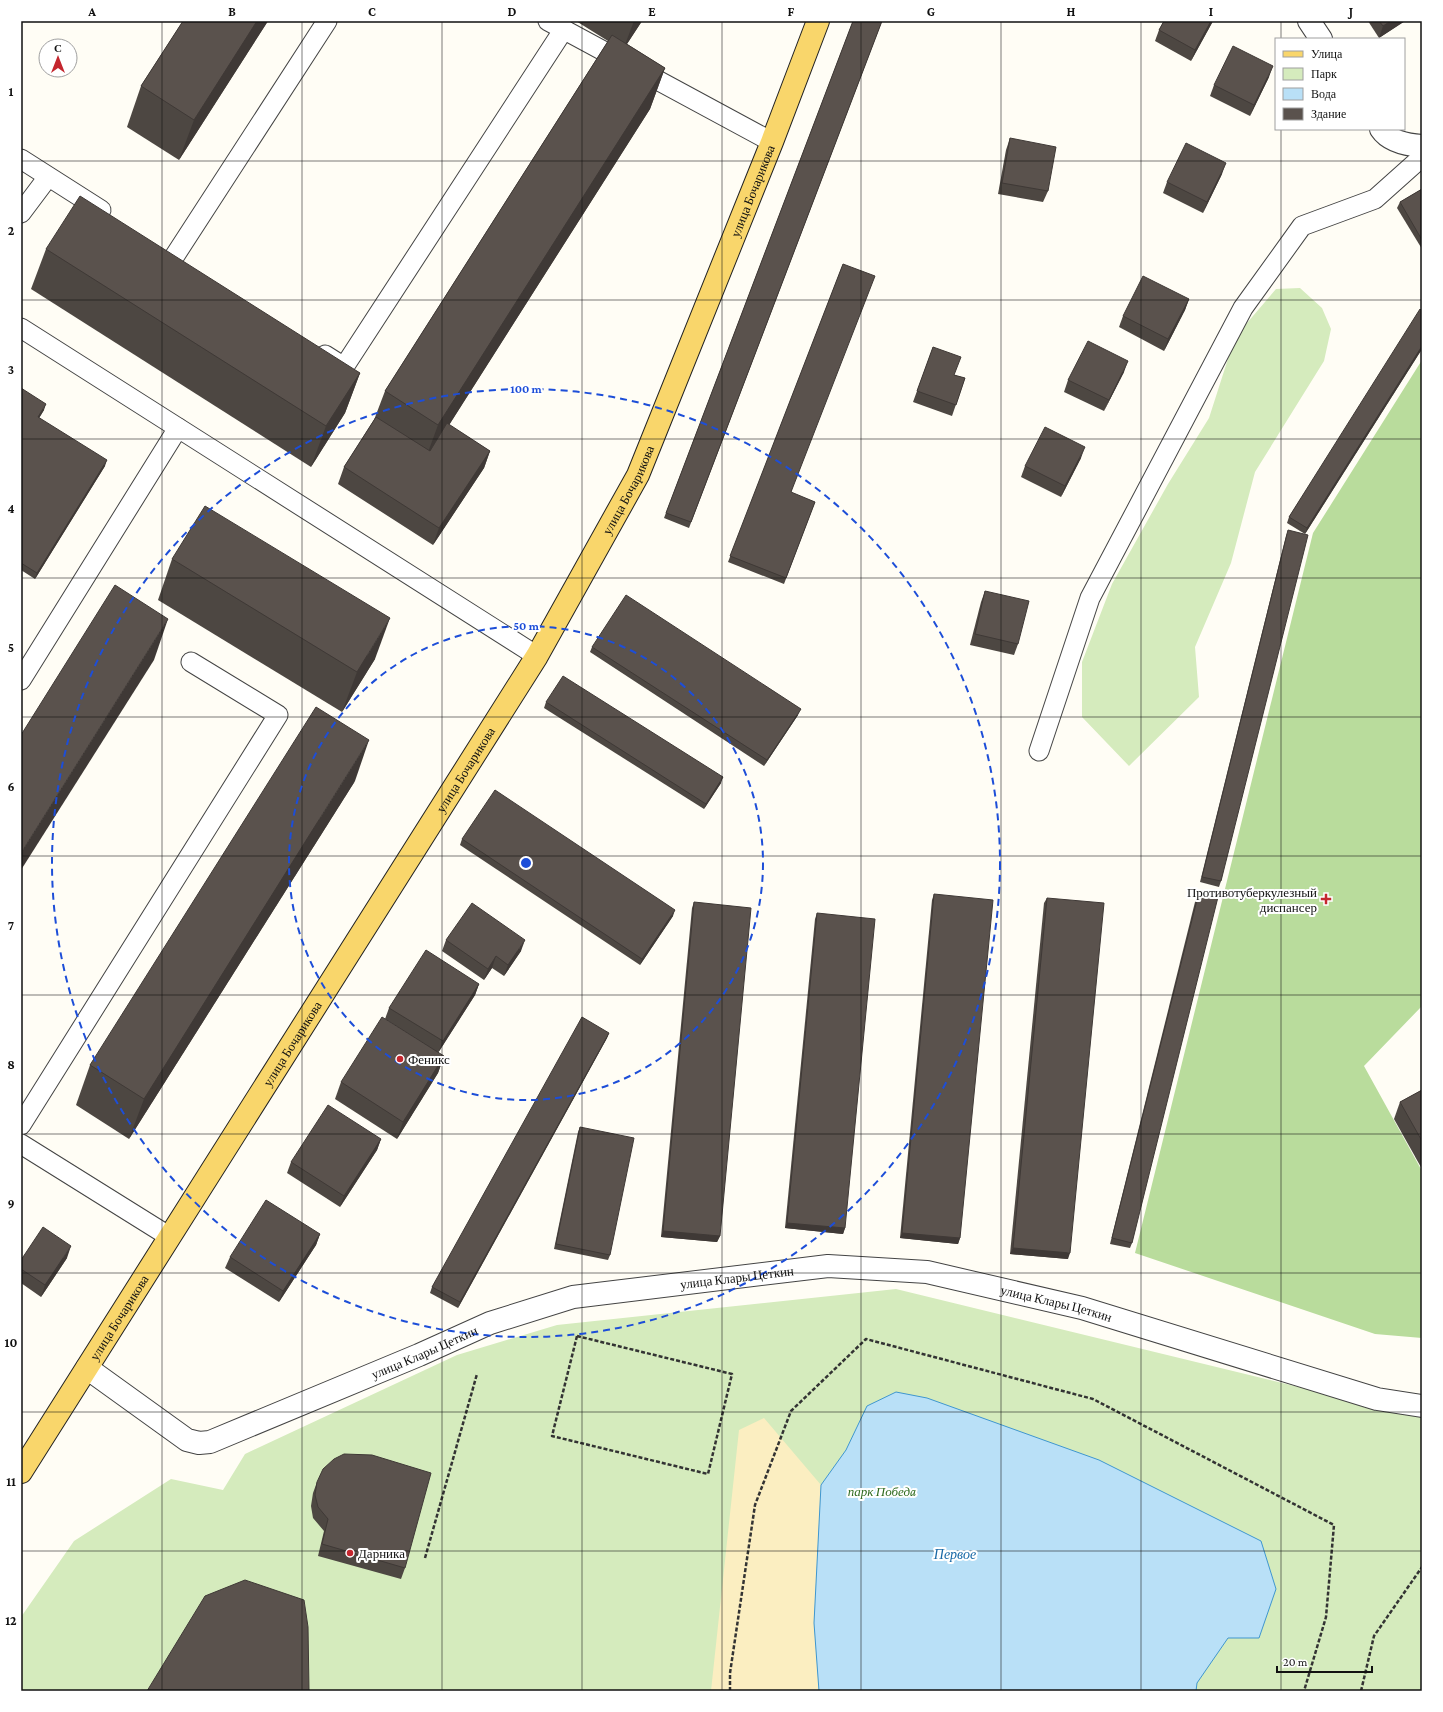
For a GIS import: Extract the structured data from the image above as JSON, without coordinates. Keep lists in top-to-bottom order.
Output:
{
  "streets": {
    "main road": ["улица Бочарикова"],
    "street": ["улица Клары Цеткин"]
  },
  "crossings": [
    ["улица Бочарикова", "улица Клары Цеткин"]
  ],
  "water": ["Первое"],
  "parks": ["парк Победa"],
  "places": {
    "health": ["Противотуберкулезный диспансер"],
    "other": ["Феникс", "Дарника"]
  },
  "legend": [
    "Улица",
    "Парк",
    "Вода",
    "Здание"
  ],
  "scale_bar": "20 m",
  "north": "top",
  "grid": {
    "columns": [
      "A",
      "B",
      "C",
      "D",
      "E",
      "F",
      "G",
      "H",
      "I",
      "J"
    ],
    "rows": [
      "1",
      "2",
      "3",
      "4",
      "5",
      "6",
      "7",
      "8",
      "9",
      "10",
      "11",
      "12"
    ]
  },
  "rings": ["100 m", "50 m"]
}
